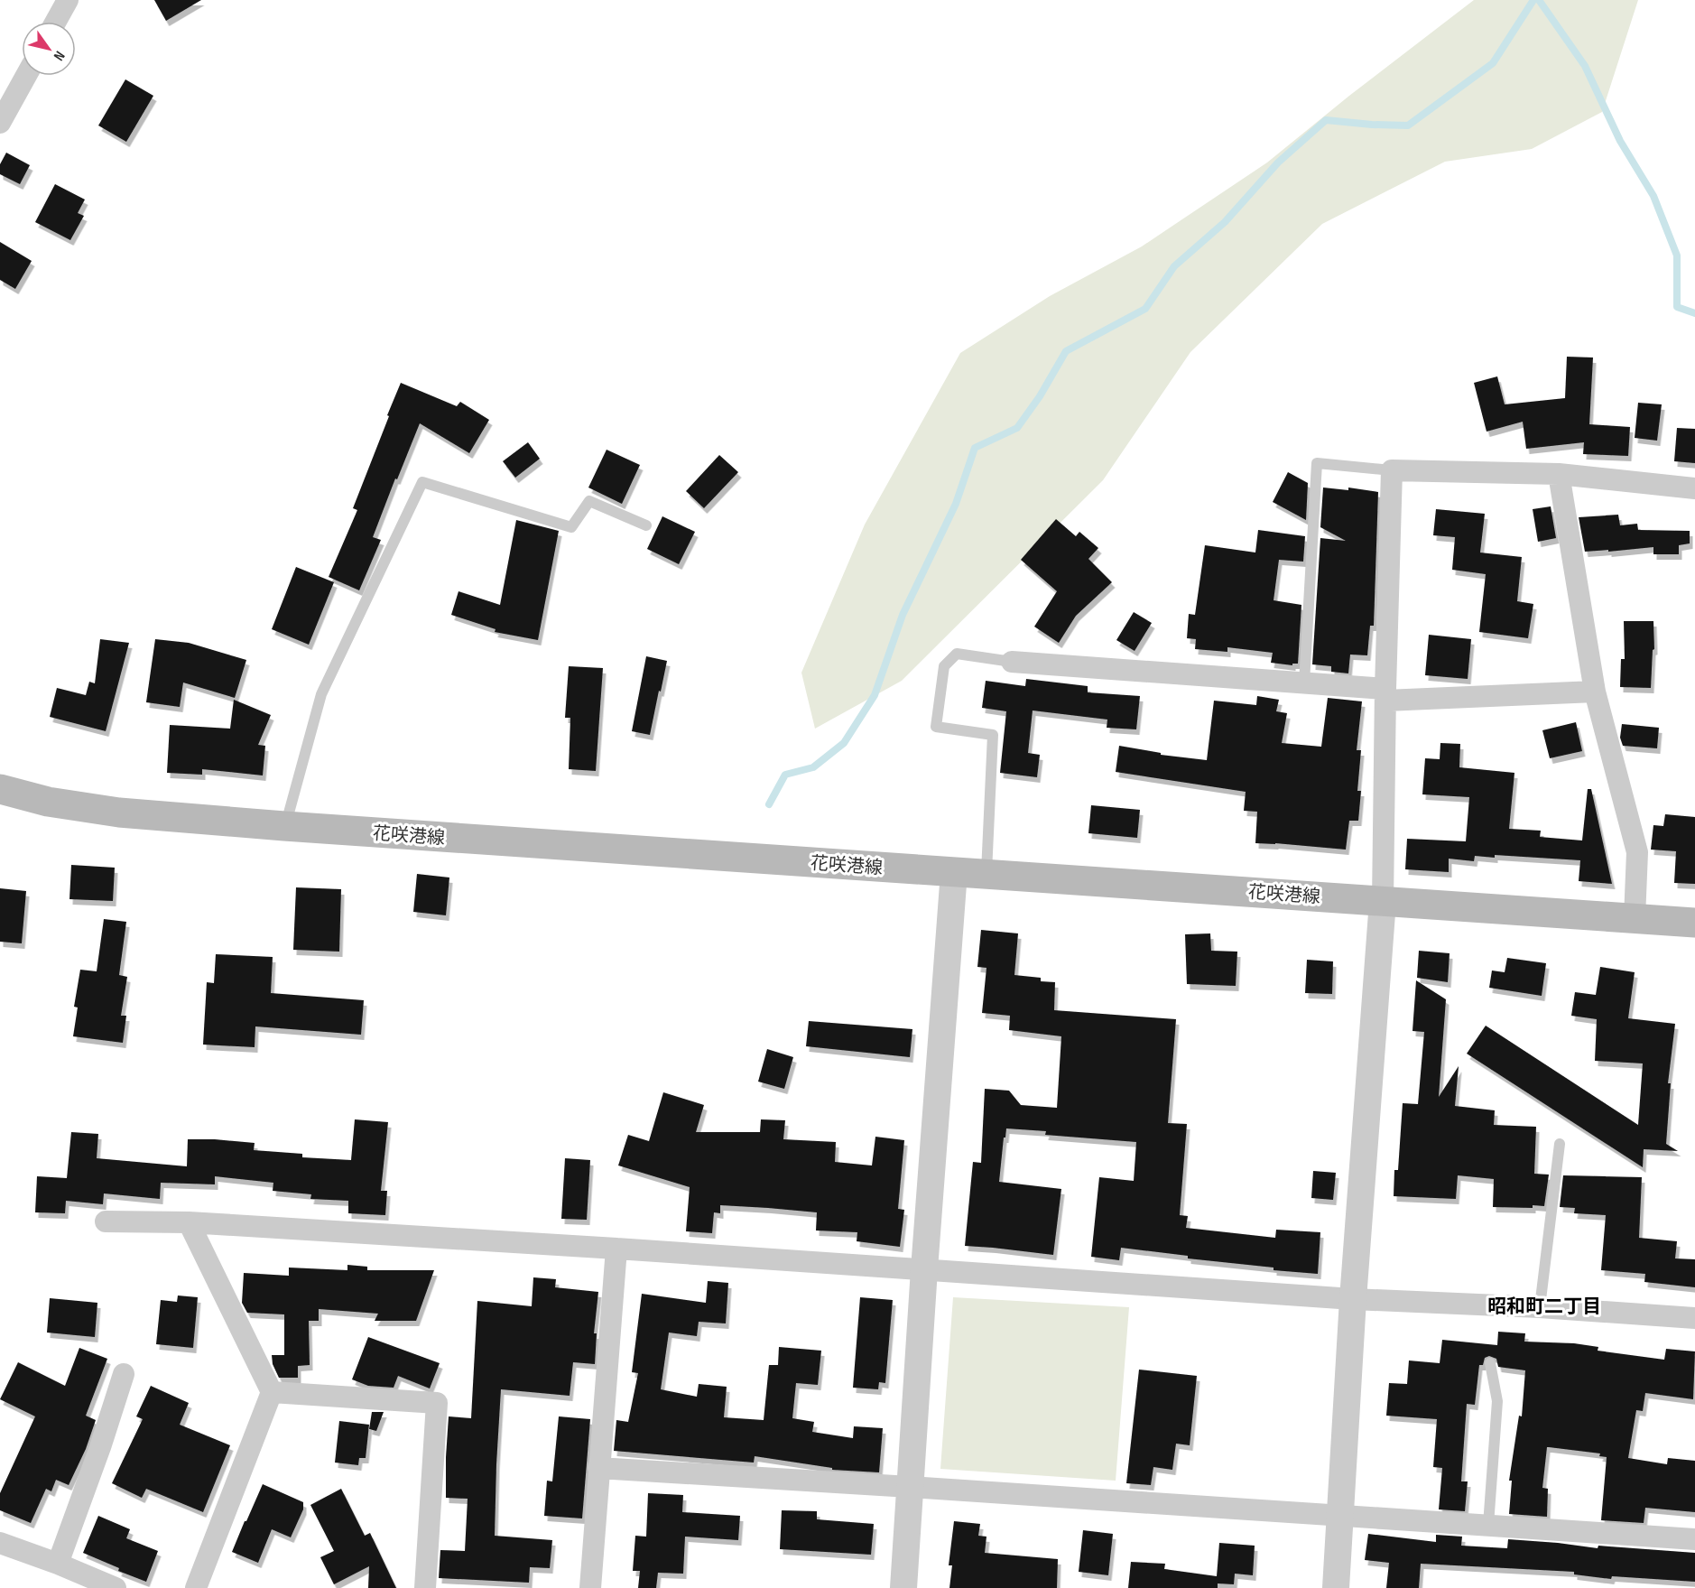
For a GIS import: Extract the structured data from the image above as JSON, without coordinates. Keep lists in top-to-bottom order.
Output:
{
  "streets": {
    "main road": ["花咲港線"]
  },
  "districts": ["昭和町二丁目"],
  "north": "bottom right"
}
